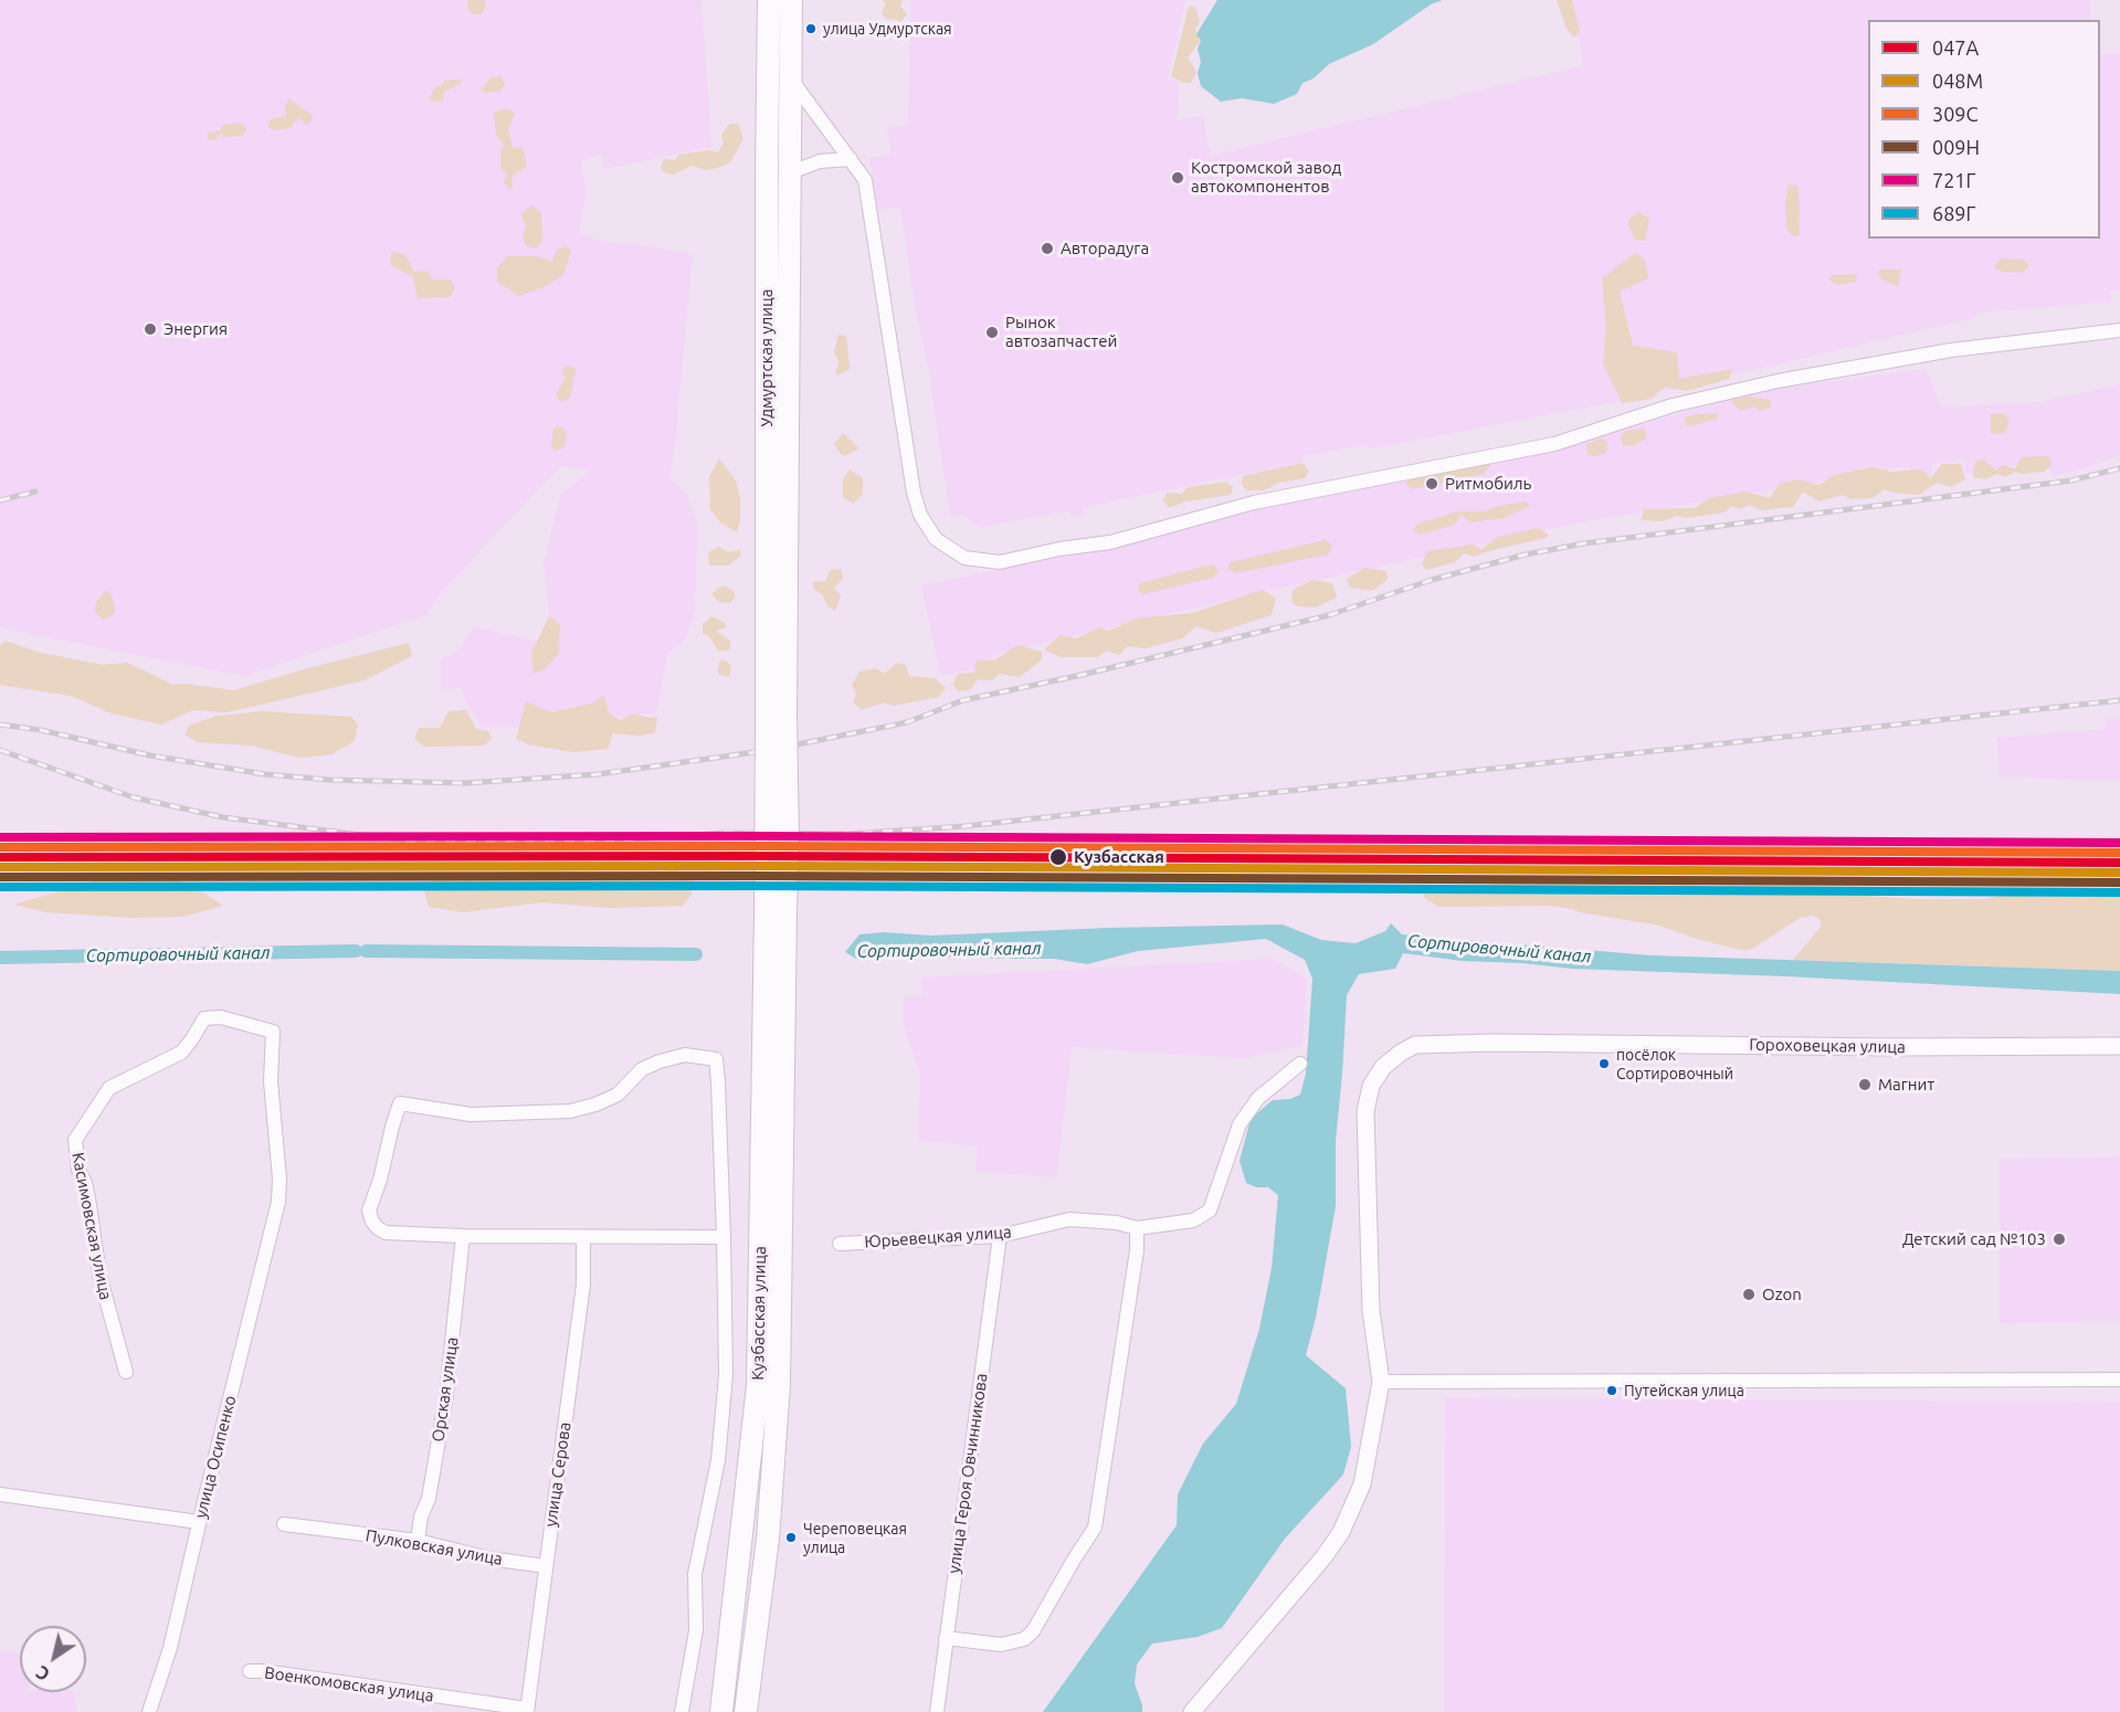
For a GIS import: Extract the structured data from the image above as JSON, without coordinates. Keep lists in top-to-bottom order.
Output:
{
  "streets": {
    "main road": ["Удмуртская улица", "Кузбасская улица"],
    "street": [
      "Гороховецкая улица",
      "Касимовская улица",
      "Юрьевецкая улица",
      "Орская улица",
      "улица Осипенко",
      "улица Героя Овчинникова",
      "улица Серова",
      "Пулковская улица",
      "Военкомовская улица"
    ]
  },
  "crossings": [
    ["Касимовская улица", "улица Осипенко"],
    ["Юрьевецкая улица", "улица Героя Овчинникова"],
    ["Кузбасская улица", "Орская улица"],
    ["Орская улица", "Пулковская улица"],
    ["улица Серова", "Пулковская улица"],
    ["улица Серова", "Военкомовская улица"]
  ],
  "water": ["Сортировочный канал"],
  "places": [
    "улица Удмуртская",
    "Костромской завод автокомпонентов",
    "Авторадуга",
    "Энергия",
    "Рынок автозапчастей",
    "Ритмобиль",
    "Кузбасская",
    "посёлок Сортировочный",
    "Магнит",
    "Детский сад №103",
    "Ozon",
    "Путейская улица",
    "Череповецкая улица"
  ],
  "lines": [
    "transit line 721Г",
    "transit line 309С",
    "transit line 047А",
    "transit line 048М",
    "transit line 009Н",
    "transit line 689Г"
  ],
  "legend": [
    "047А",
    "048М",
    "309С",
    "009Н",
    "721Г",
    "689Г"
  ],
  "north": "bottom left"
}
